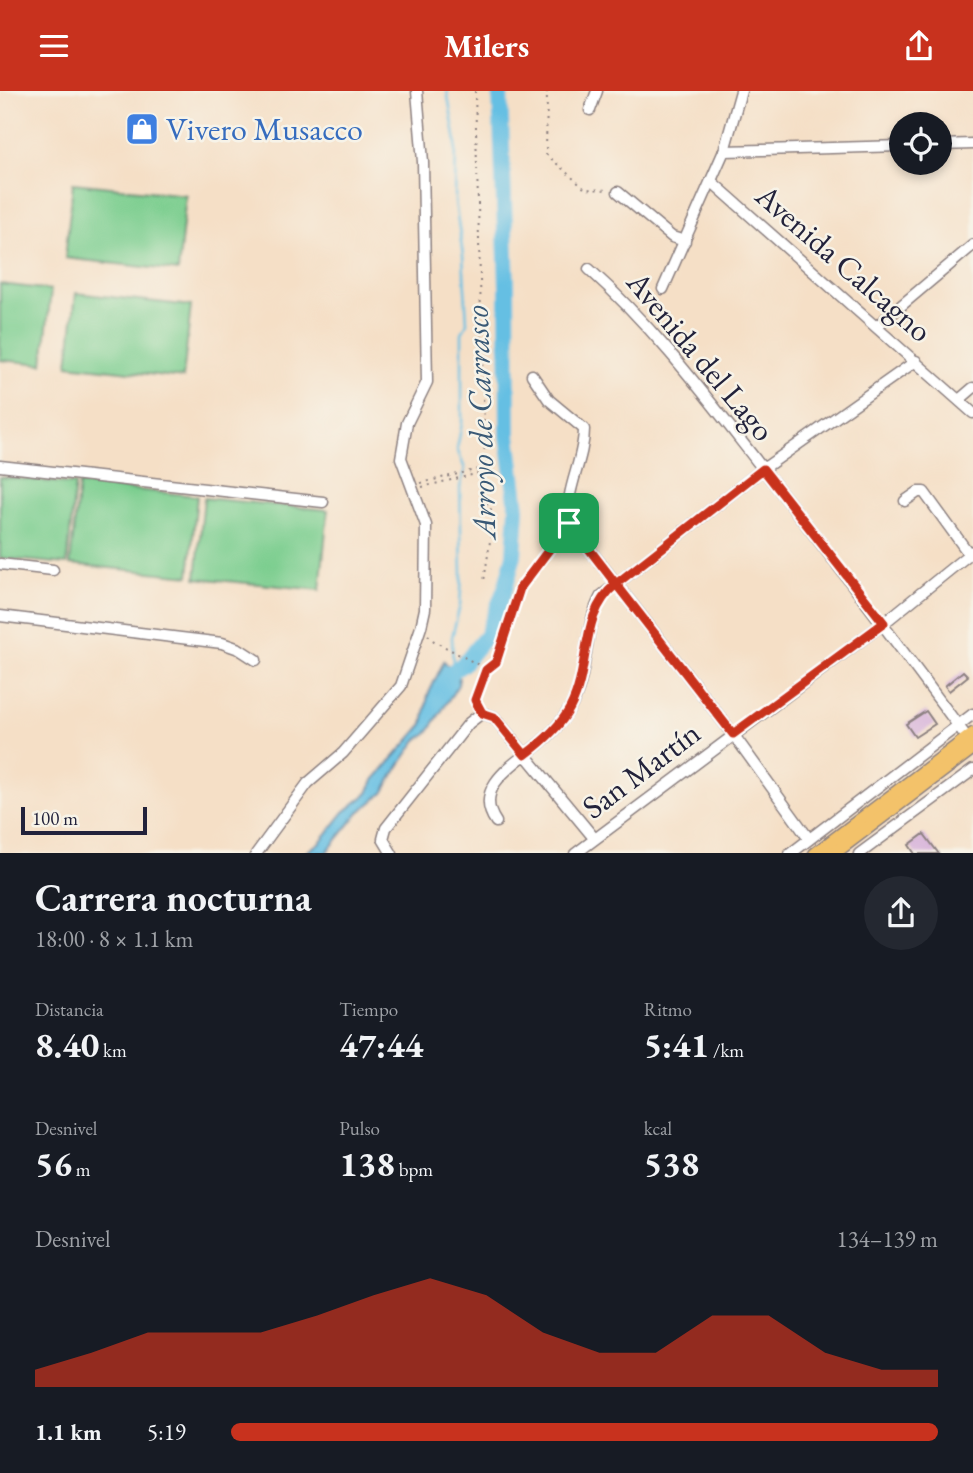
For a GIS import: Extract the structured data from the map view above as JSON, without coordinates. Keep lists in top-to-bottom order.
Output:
{
  "streets": {
    "street": ["Avenida Calcagno", "Avenida del Lago", "San Martín"]
  },
  "crossings": [
    ["Avenida del Lago", "San Martín"]
  ],
  "water": ["Arroyo de Carrasco"],
  "places": {
    "shop": ["Vivero Musacco"]
  },
  "scale_bar": "100 m",
  "page": {
    "header": "Milers",
    "scale": "100 m",
    "heading": ["Carrera nocturna", "18:00 · 8 × 1.1 km"],
    "stats": [
      ["Distancia", "8.40 km"],
      ["Tiempo", "47:44"],
      ["Ritmo", "5:41 /km"],
      ["Desnivel", "56 m"],
      ["Pulso", "138 bpm"],
      ["kcal", "538"]
    ],
    "chart": ["Desnivel", "134–139 m"],
    "list": [
      {
        "name": "1.1 km",
        "note": "5:19"
      }
    ]
  }
}
